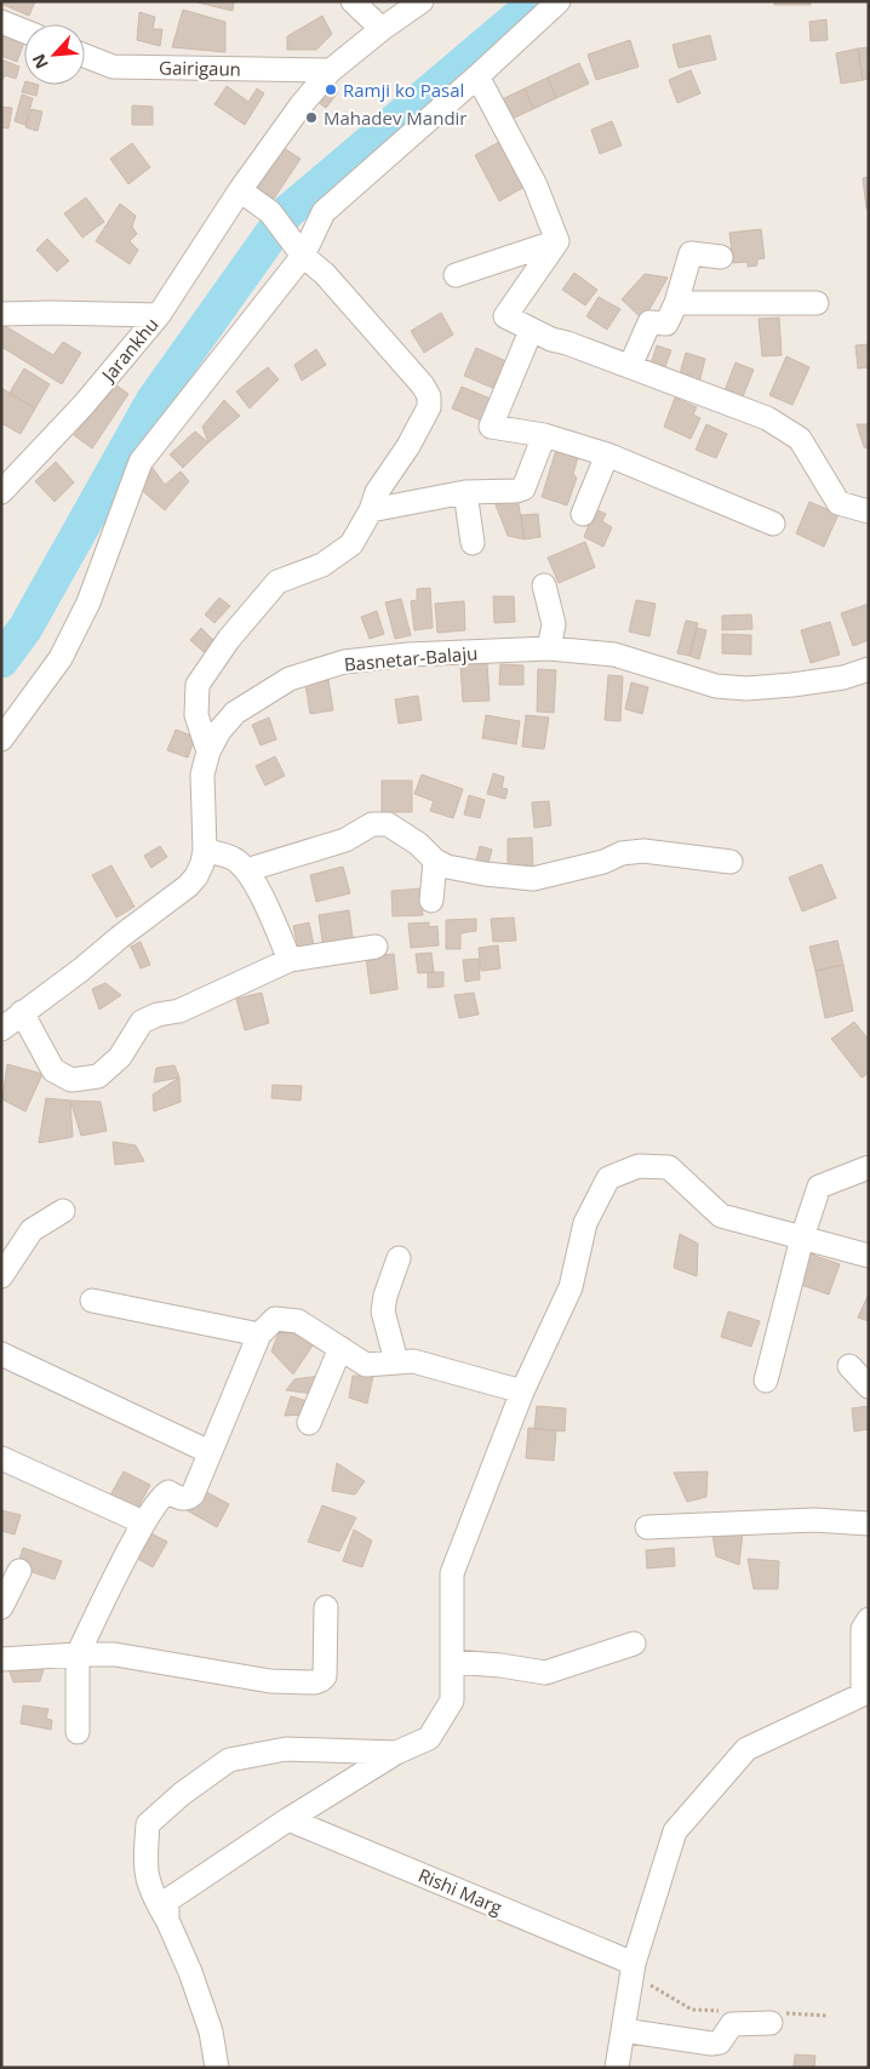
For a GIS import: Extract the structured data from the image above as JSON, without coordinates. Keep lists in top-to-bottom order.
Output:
{
  "streets": {
    "street": [
      "Gairigaun",
      "Jarankhu",
      "Basnetar-Balaju",
      "Rishi Marg"
    ]
  },
  "crossings": [
    ["Gairigaun", "Jarankhu"]
  ],
  "places": ["Ramji ko Pasal", "Mahadev Mandir"],
  "north": "bottom left"
}
